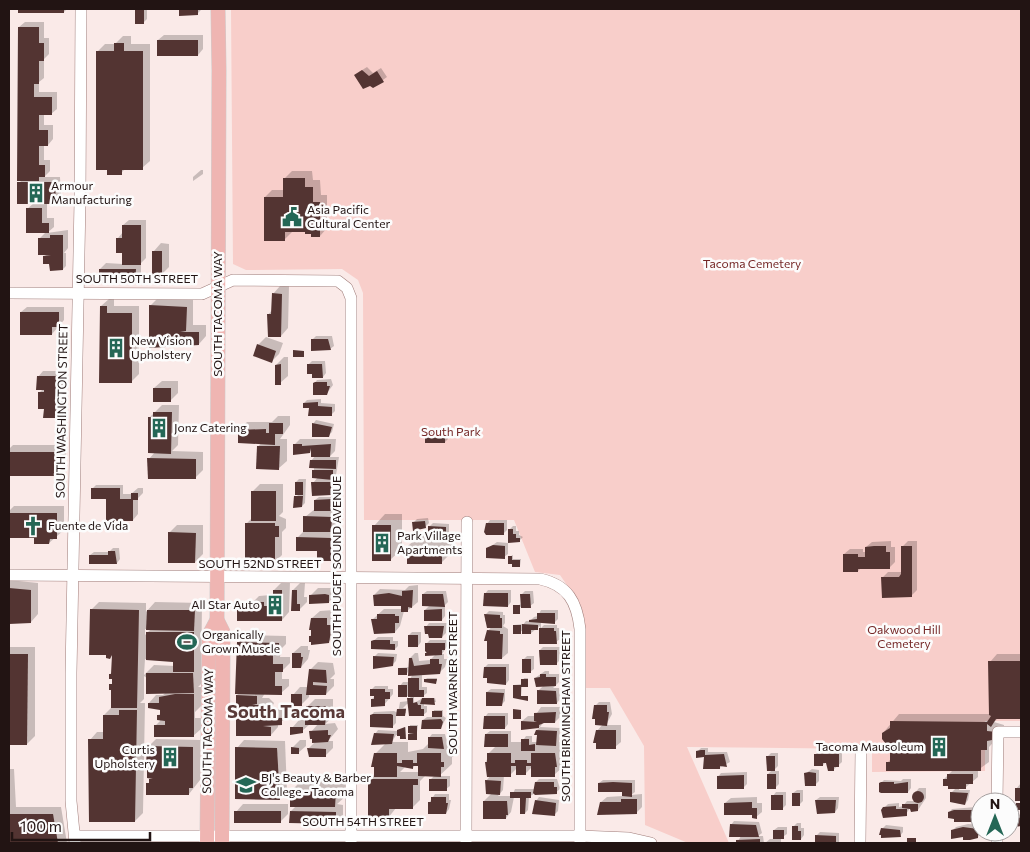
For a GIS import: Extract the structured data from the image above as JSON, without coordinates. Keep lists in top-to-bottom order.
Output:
{
  "streets": {
    "main road": ["SOUTH TACOMA WAY"],
    "street": [
      "SOUTH 50TH STREET",
      "SOUTH WASHINGTON STREET",
      "SOUTH 52ND STREET",
      "SOUTH PUGET SOUND AVENUE",
      "SOUTH WARNER STREET",
      "SOUTH BIRMINGHAM STREET",
      "SOUTH 54TH STREET"
    ]
  },
  "crossings": [
    ["SOUTH 50TH STREET", "SOUTH TACOMA WAY"],
    ["SOUTH 50TH STREET", "SOUTH WASHINGTON STREET"],
    ["SOUTH 50TH STREET", "SOUTH PUGET SOUND AVENUE"],
    ["SOUTH TACOMA WAY", "SOUTH 52ND STREET"],
    ["SOUTH TACOMA WAY", "SOUTH 54TH STREET"],
    ["SOUTH WASHINGTON STREET", "SOUTH 52ND STREET"],
    ["SOUTH WASHINGTON STREET", "SOUTH 54TH STREET"],
    ["SOUTH 52ND STREET", "SOUTH PUGET SOUND AVENUE"],
    ["SOUTH 52ND STREET", "SOUTH WARNER STREET"],
    ["SOUTH 52ND STREET", "SOUTH BIRMINGHAM STREET"],
    ["SOUTH PUGET SOUND AVENUE", "SOUTH 54TH STREET"],
    ["SOUTH WARNER STREET", "SOUTH 54TH STREET"],
    ["SOUTH BIRMINGHAM STREET", "SOUTH 54TH STREET"]
  ],
  "districts": ["South Tacoma"],
  "parks": ["Tacoma Cemetery", "South Park", "Oakwood Hill Cemetery"],
  "places": {
    "building": [
      "Armour Manufacturing",
      "New Vision Upholstery",
      "Jonz Catering",
      "Park Village Apartments",
      "All Star Auto",
      "Tacoma Mausoleum",
      "Curtis Upholstery"
    ],
    "public building": ["Asia Pacific Cultural Center"],
    "church": ["Fuente de Vida"],
    "sports": ["Organically Grown Muscle"],
    "school or university": ["BJ's Beauty & Barber College - Tacoma"]
  },
  "scale_bar": "100 m",
  "north": "top"
}
